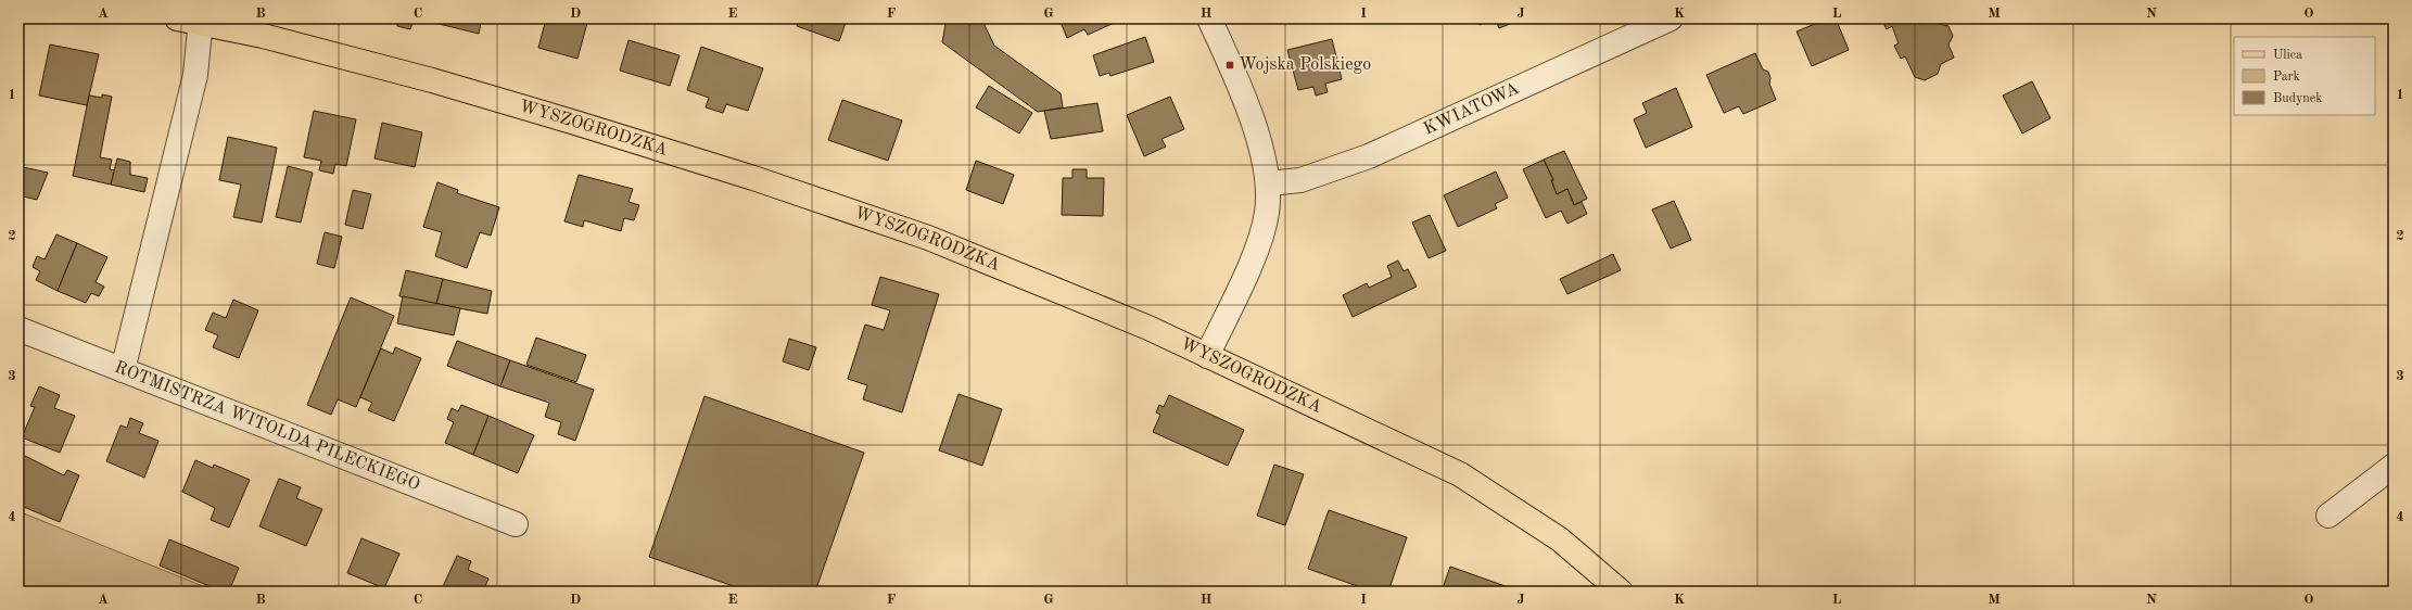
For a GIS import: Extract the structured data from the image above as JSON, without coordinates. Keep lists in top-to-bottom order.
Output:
{
  "streets": {
    "main road": ["WYSZOGRODZKA"],
    "street": ["KWIATOWA", "ROTMISTRZA WITOLDA PILECKIEGO"]
  },
  "places": {
    "transit": ["Wojska Polskiego"]
  },
  "legend": ["Ulica", "Park", "Budynek"],
  "grid": {
    "columns": [
      "A",
      "B",
      "C",
      "D",
      "E",
      "F",
      "G",
      "H",
      "I",
      "J",
      "K",
      "L",
      "M",
      "N",
      "O"
    ],
    "rows": [
      "1",
      "2",
      "3",
      "4"
    ]
  }
}
